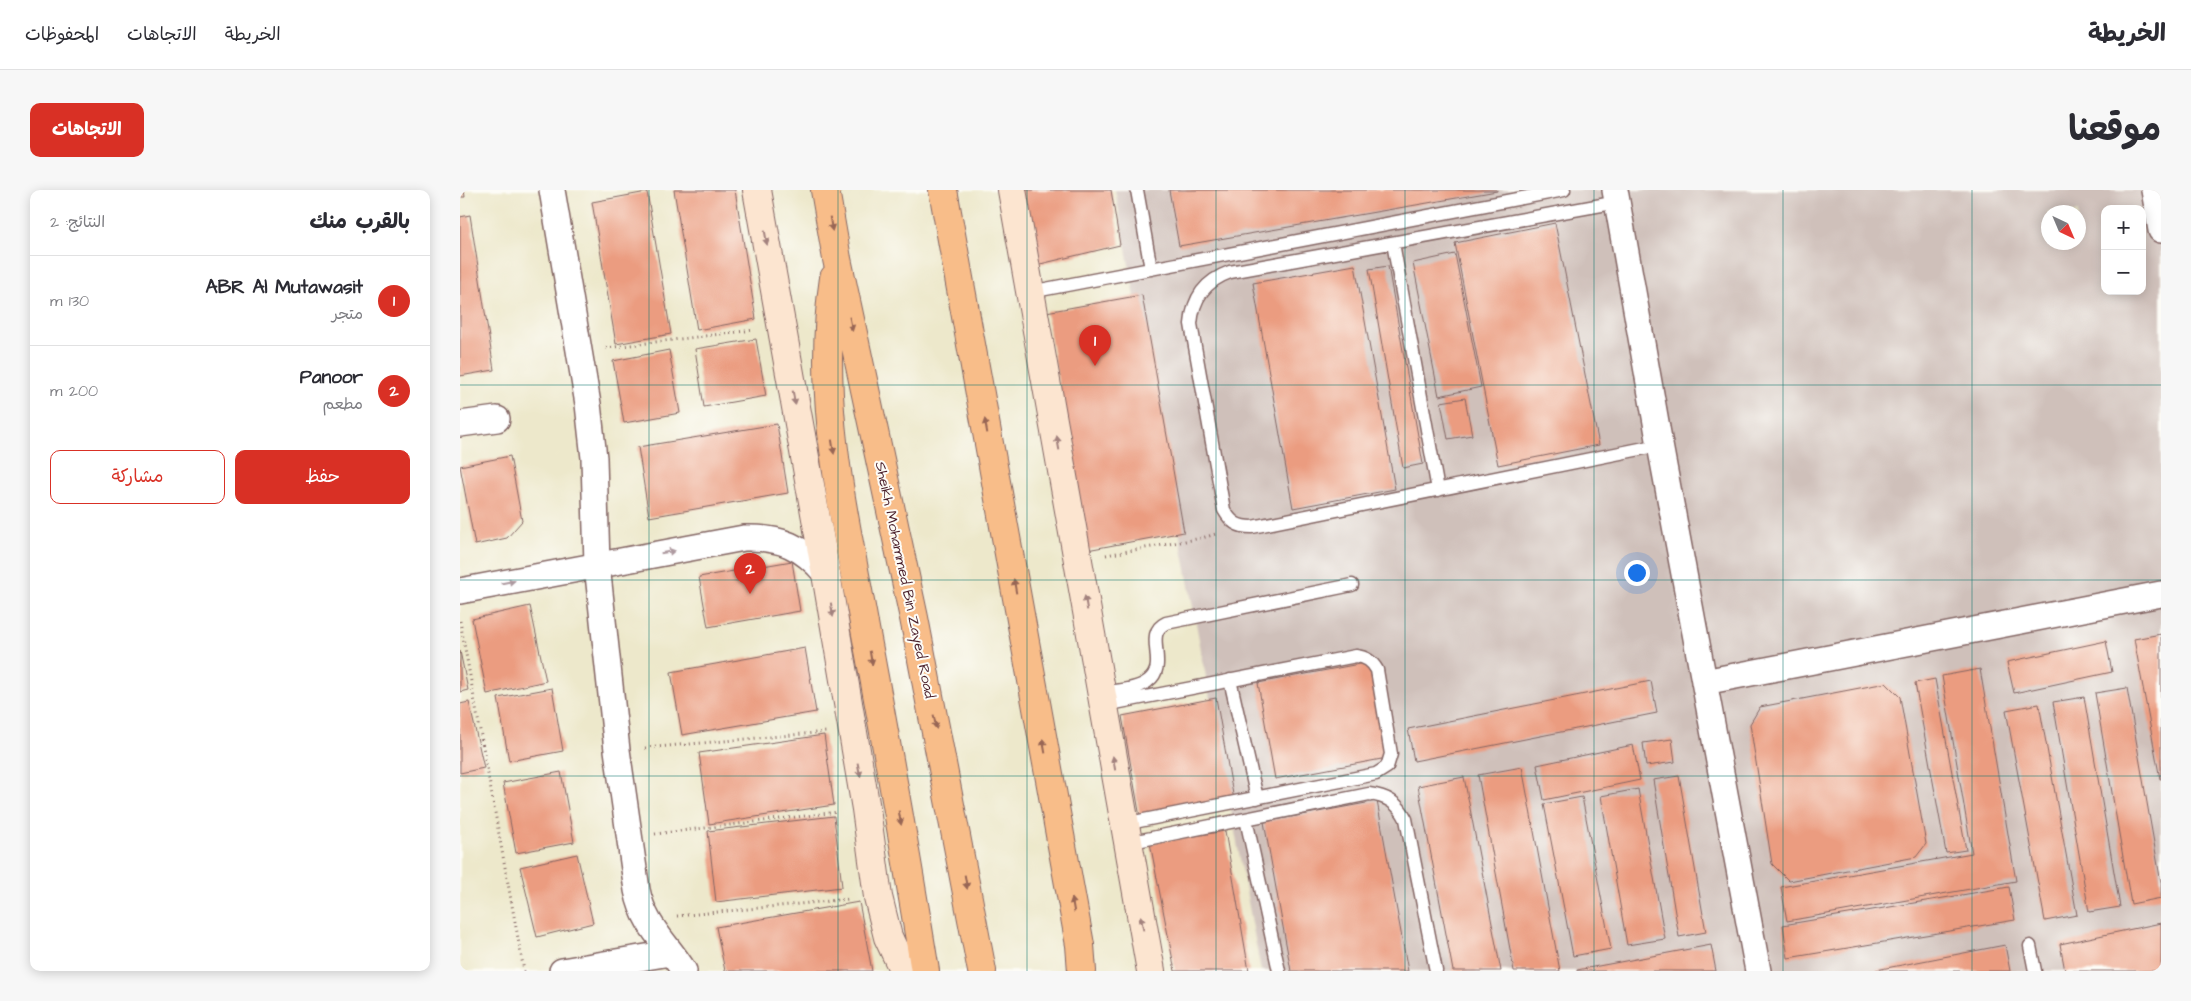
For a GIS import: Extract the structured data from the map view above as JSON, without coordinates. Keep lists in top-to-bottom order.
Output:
{
  "streets": {
    "highway": ["Sheikh Mohammed Bin Zayed Road"]
  },
  "north": "bottom right",
  "page": {
    "header": "الخريطة",
    "nav": ["الخريطة", "الاتجاهات", "المحفوظات"],
    "title": "موقعنا",
    "buttons": [
      "الاتجاهات",
      ["حفظ", "مشاركة"]
    ],
    "heading": ["بالقرب منك", "النتائج: 2"],
    "map_buttons": ["+", "−"],
    "list": [
      {
        "mark": "1",
        "name": "ABR Al Mutawasit",
        "note": "متجر",
        "value": "130 m"
      },
      {
        "mark": "2",
        "name": "Panoor",
        "note": "مطعم",
        "value": "200 m"
      }
    ],
    "pins": ["1", "2"]
  }
}
